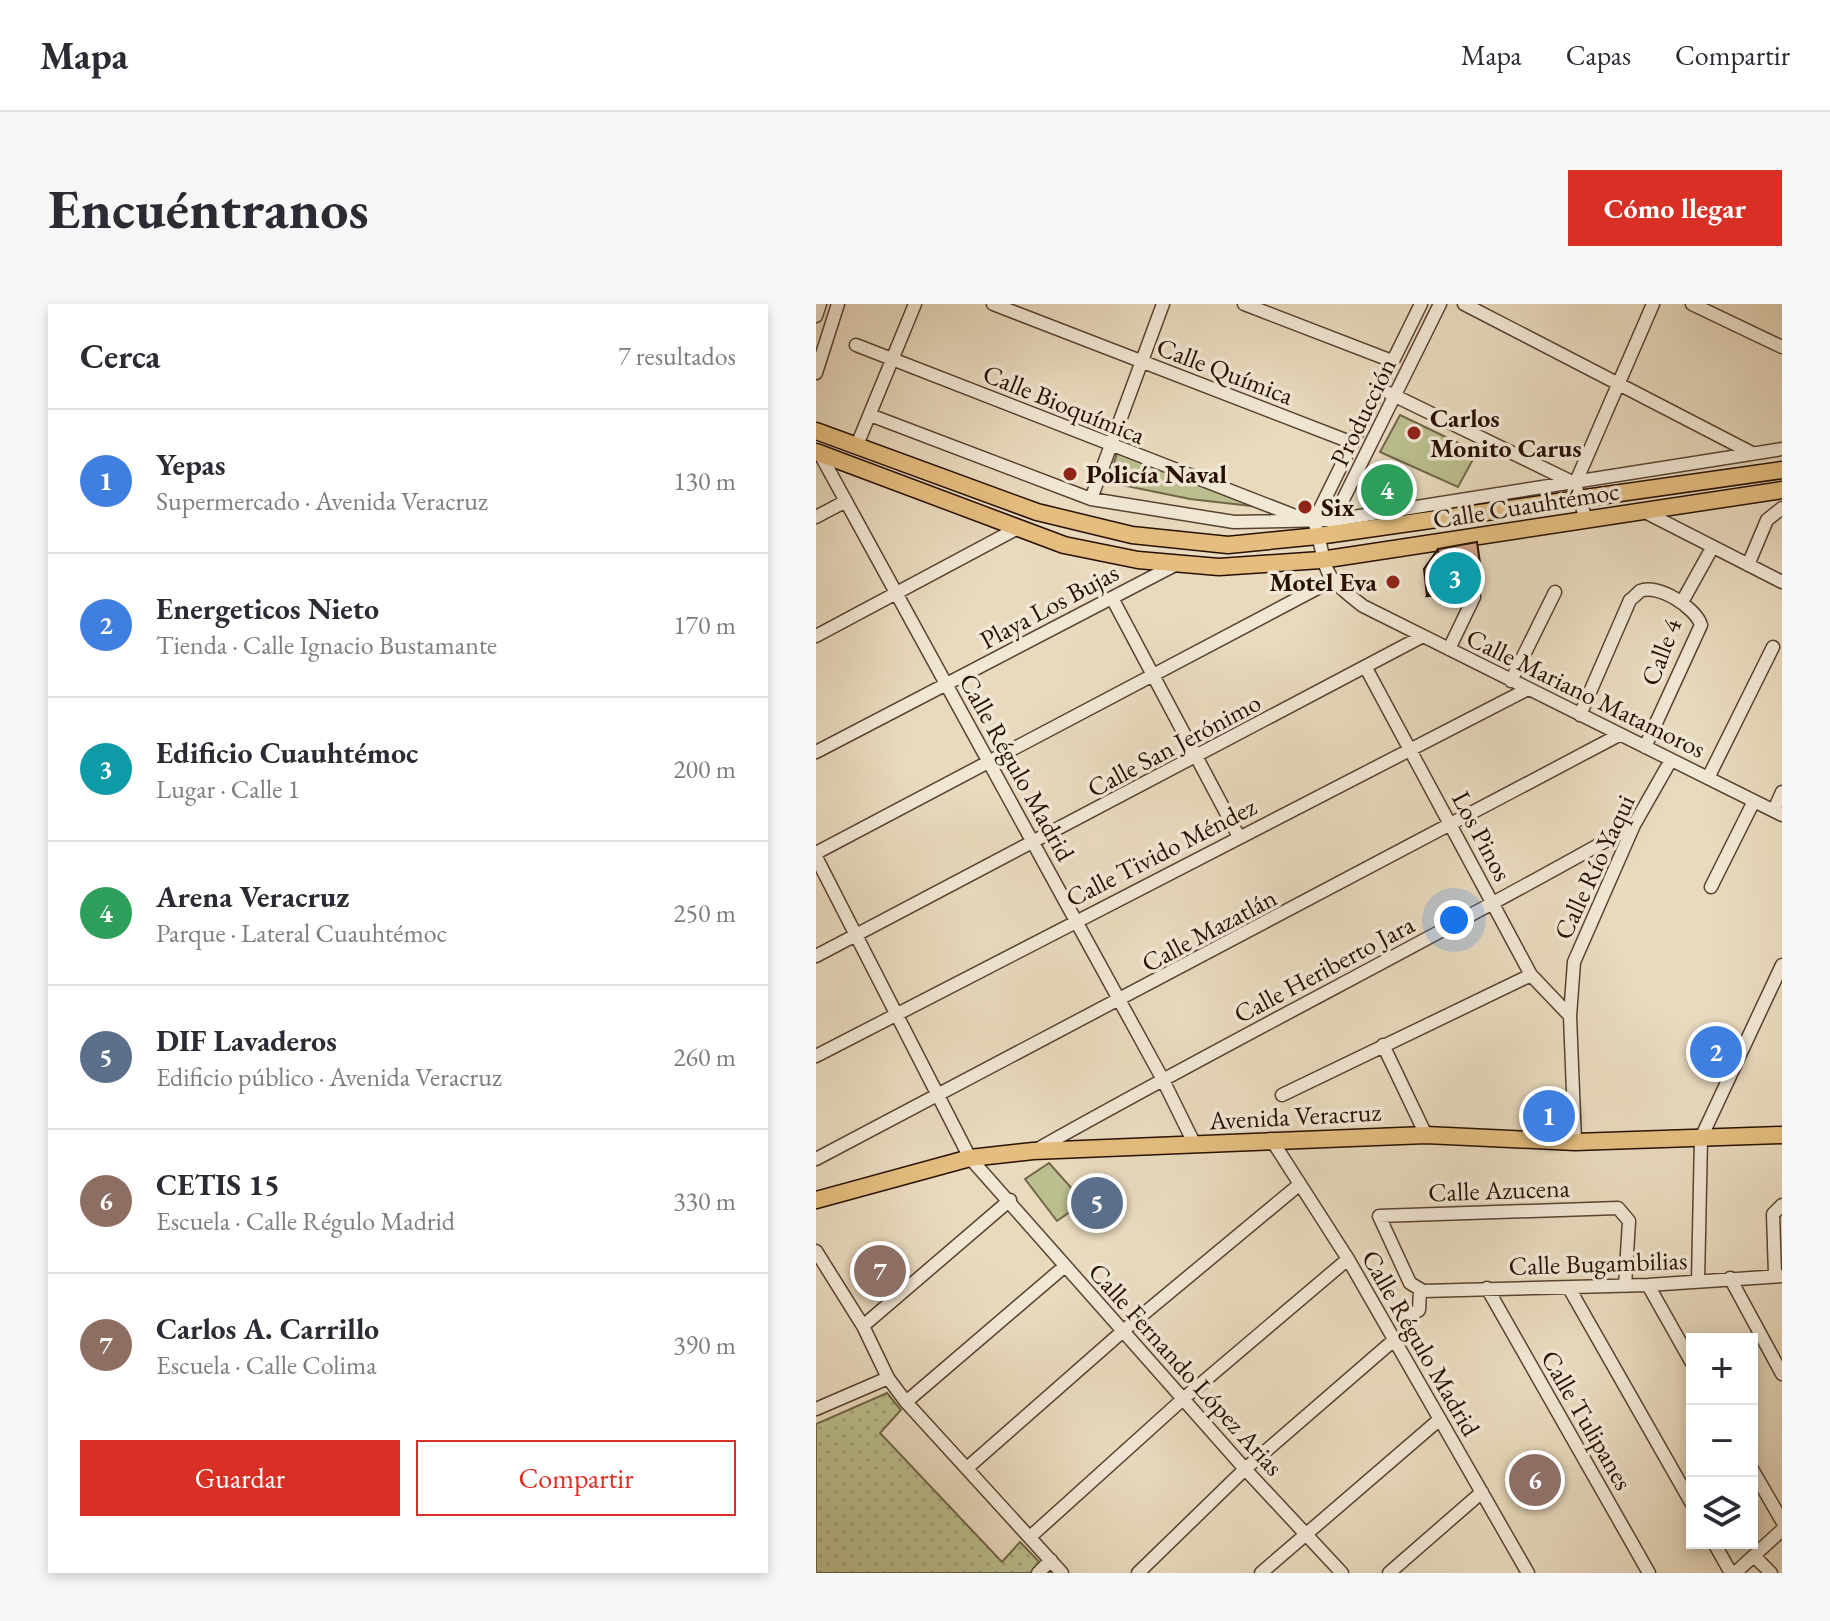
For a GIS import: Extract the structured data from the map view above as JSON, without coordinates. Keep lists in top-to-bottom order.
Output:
{
  "streets": {
    "main road": ["Calle Cuauhtémoc", "Avenida Veracruz"],
    "street": [
      "Calle Química",
      "Calle Bioquímica",
      "Producción",
      "Playa Los Bujas",
      "Calle 4",
      "Calle Mariano Matamoros",
      "Calle San Jerónimo",
      "Calle Régulo Madrid",
      "Los Pinos",
      "Calle Tivido Méndez",
      "Calle Río Yaqui",
      "Calle Mazatlán",
      "Calle Heriberto Jara",
      "Calle Azucena",
      "Calle Bugambilias",
      "Calle Fernando López Arias",
      "Calle Tulipanes"
    ]
  },
  "crossings": [
    ["Calle Bioquímica", "Producción"],
    ["Calle Bioquímica", "Calle Cuauhtémoc"],
    ["Calle Bioquímica", "Calle Mariano Matamoros"],
    ["Producción", "Calle Cuauhtémoc"],
    ["Producción", "Calle Mariano Matamoros"],
    ["Calle Cuauhtémoc", "Playa Los Bujas"],
    ["Calle Cuauhtémoc", "Calle Mariano Matamoros"],
    ["Calle Cuauhtémoc", "Calle Régulo Madrid"],
    ["Playa Los Bujas", "Calle Régulo Madrid"],
    ["Calle 4", "Calle Mariano Matamoros"],
    ["Calle Mariano Matamoros", "Calle San Jerónimo"],
    ["Calle Mariano Matamoros", "Calle Tivido Méndez"],
    ["Calle Mariano Matamoros", "Calle Río Yaqui"],
    ["Calle Mariano Matamoros", "Calle Mazatlán"],
    ["Calle San Jerónimo", "Calle Régulo Madrid"],
    ["Calle San Jerónimo", "Los Pinos"],
    ["Calle San Jerónimo", "Calle Fernando López Arias"],
    ["Calle Régulo Madrid", "Calle Tivido Méndez"],
    ["Calle Régulo Madrid", "Calle Mazatlán"],
    ["Calle Régulo Madrid", "Calle Heriberto Jara"],
    ["Calle Régulo Madrid", "Avenida Veracruz"],
    ["Los Pinos", "Calle Tivido Méndez"],
    ["Los Pinos", "Calle Río Yaqui"],
    ["Los Pinos", "Calle Mazatlán"],
    ["Los Pinos", "Calle Heriberto Jara"],
    ["Calle Tivido Méndez", "Calle Fernando López Arias"],
    ["Calle Río Yaqui", "Calle Heriberto Jara"],
    ["Calle Río Yaqui", "Avenida Veracruz"],
    ["Calle Mazatlán", "Calle Fernando López Arias"],
    ["Calle Heriberto Jara", "Avenida Veracruz"],
    ["Avenida Veracruz", "Calle Fernando López Arias"],
    ["Calle Azucena", "Calle Bugambilias"],
    ["Calle Bugambilias", "Calle Tulipanes"]
  ],
  "places": [
    "Carlos Monito Carus",
    "Policía Naval",
    "Six",
    "Motel Eva"
  ],
  "page": {
    "header": "Mapa",
    "nav": ["Mapa", "Capas", "Compartir"],
    "buttons": [
      "Cómo llegar",
      ["Guardar", "Compartir"]
    ],
    "title": "Encuéntranos",
    "heading": ["Cerca", "7 resultados"],
    "list": [
      {
        "mark": "1",
        "name": "Yepas",
        "note": "Supermercado · Avenida Veracruz",
        "value": "130 m"
      },
      {
        "mark": "2",
        "name": "Energeticos Nieto",
        "note": "Tienda · Calle Ignacio Bustamante",
        "value": "170 m"
      },
      {
        "mark": "3",
        "name": "Edificio Cuauhtémoc",
        "note": "Lugar · Calle 1",
        "value": "200 m"
      },
      {
        "mark": "4",
        "name": "Arena Veracruz",
        "note": "Parque · Lateral Cuauhtémoc",
        "value": "250 m"
      },
      {
        "mark": "5",
        "name": "DIF Lavaderos",
        "note": "Edificio público · Avenida Veracruz",
        "value": "260 m"
      },
      {
        "mark": "6",
        "name": "CETIS 15",
        "note": "Escuela · Calle Régulo Madrid",
        "value": "330 m"
      },
      {
        "mark": "7",
        "name": "Carlos A. Carrillo",
        "note": "Escuela · Calle Colima",
        "value": "390 m"
      }
    ],
    "pins": [
      "4",
      "3",
      "2",
      "1",
      "5",
      "7",
      "6"
    ],
    "map_buttons": ["+", "−"]
  }
}
